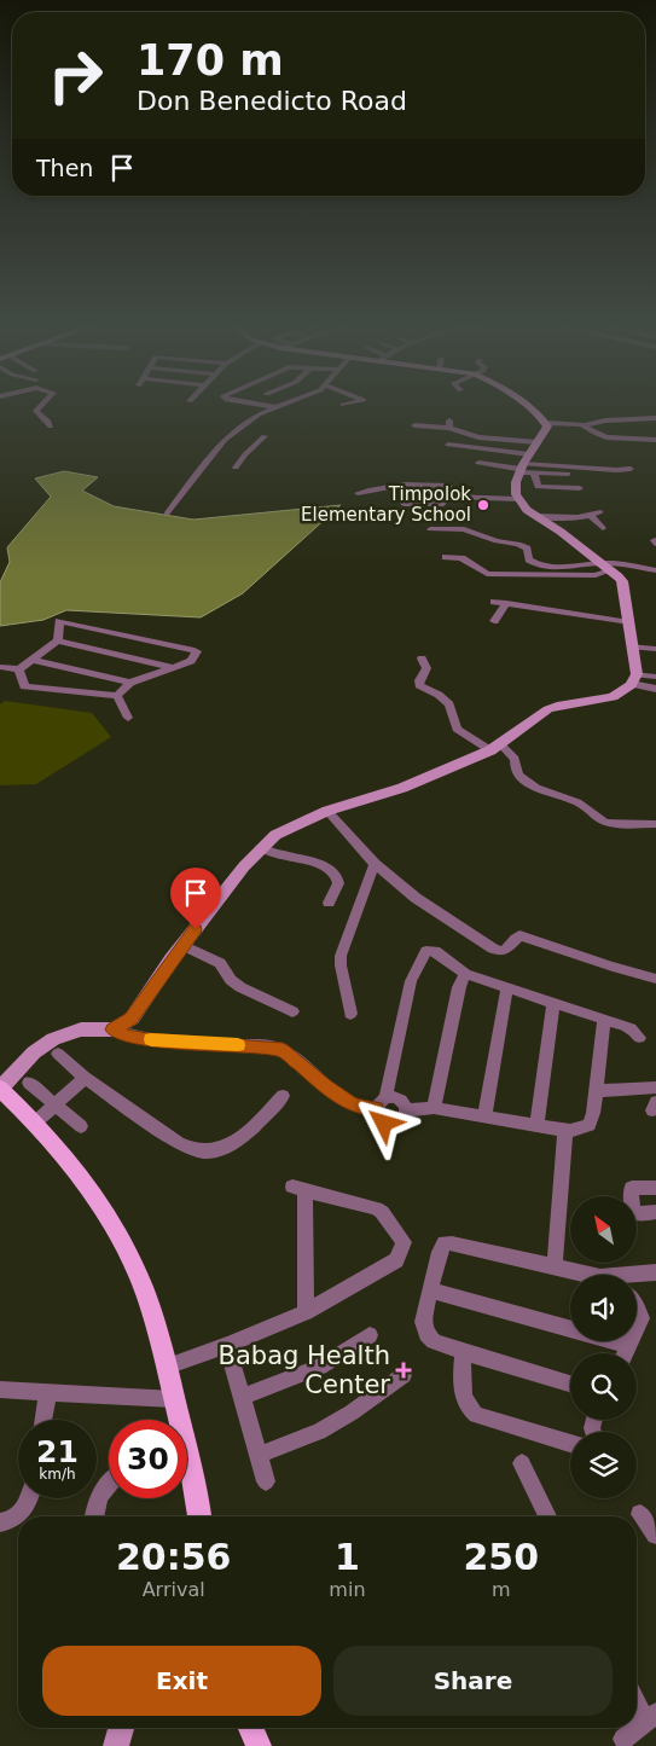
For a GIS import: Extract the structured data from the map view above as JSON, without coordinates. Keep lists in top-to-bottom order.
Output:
{
  "places": {
    "other": ["Timpolok Elementary School"],
    "health": ["Babag Health Center"]
  },
  "north": "top left",
  "page": {
    "turn": ["170 m", "Don Benedicto Road"],
    "then": "Then",
    "speed": "21 km/h",
    "limit": "30",
    "eta": [
      "20:56",
      "Arrival",
      "1",
      "min",
      "250",
      "m"
    ],
    "buttons": ["Exit", "Share"]
  }
}
